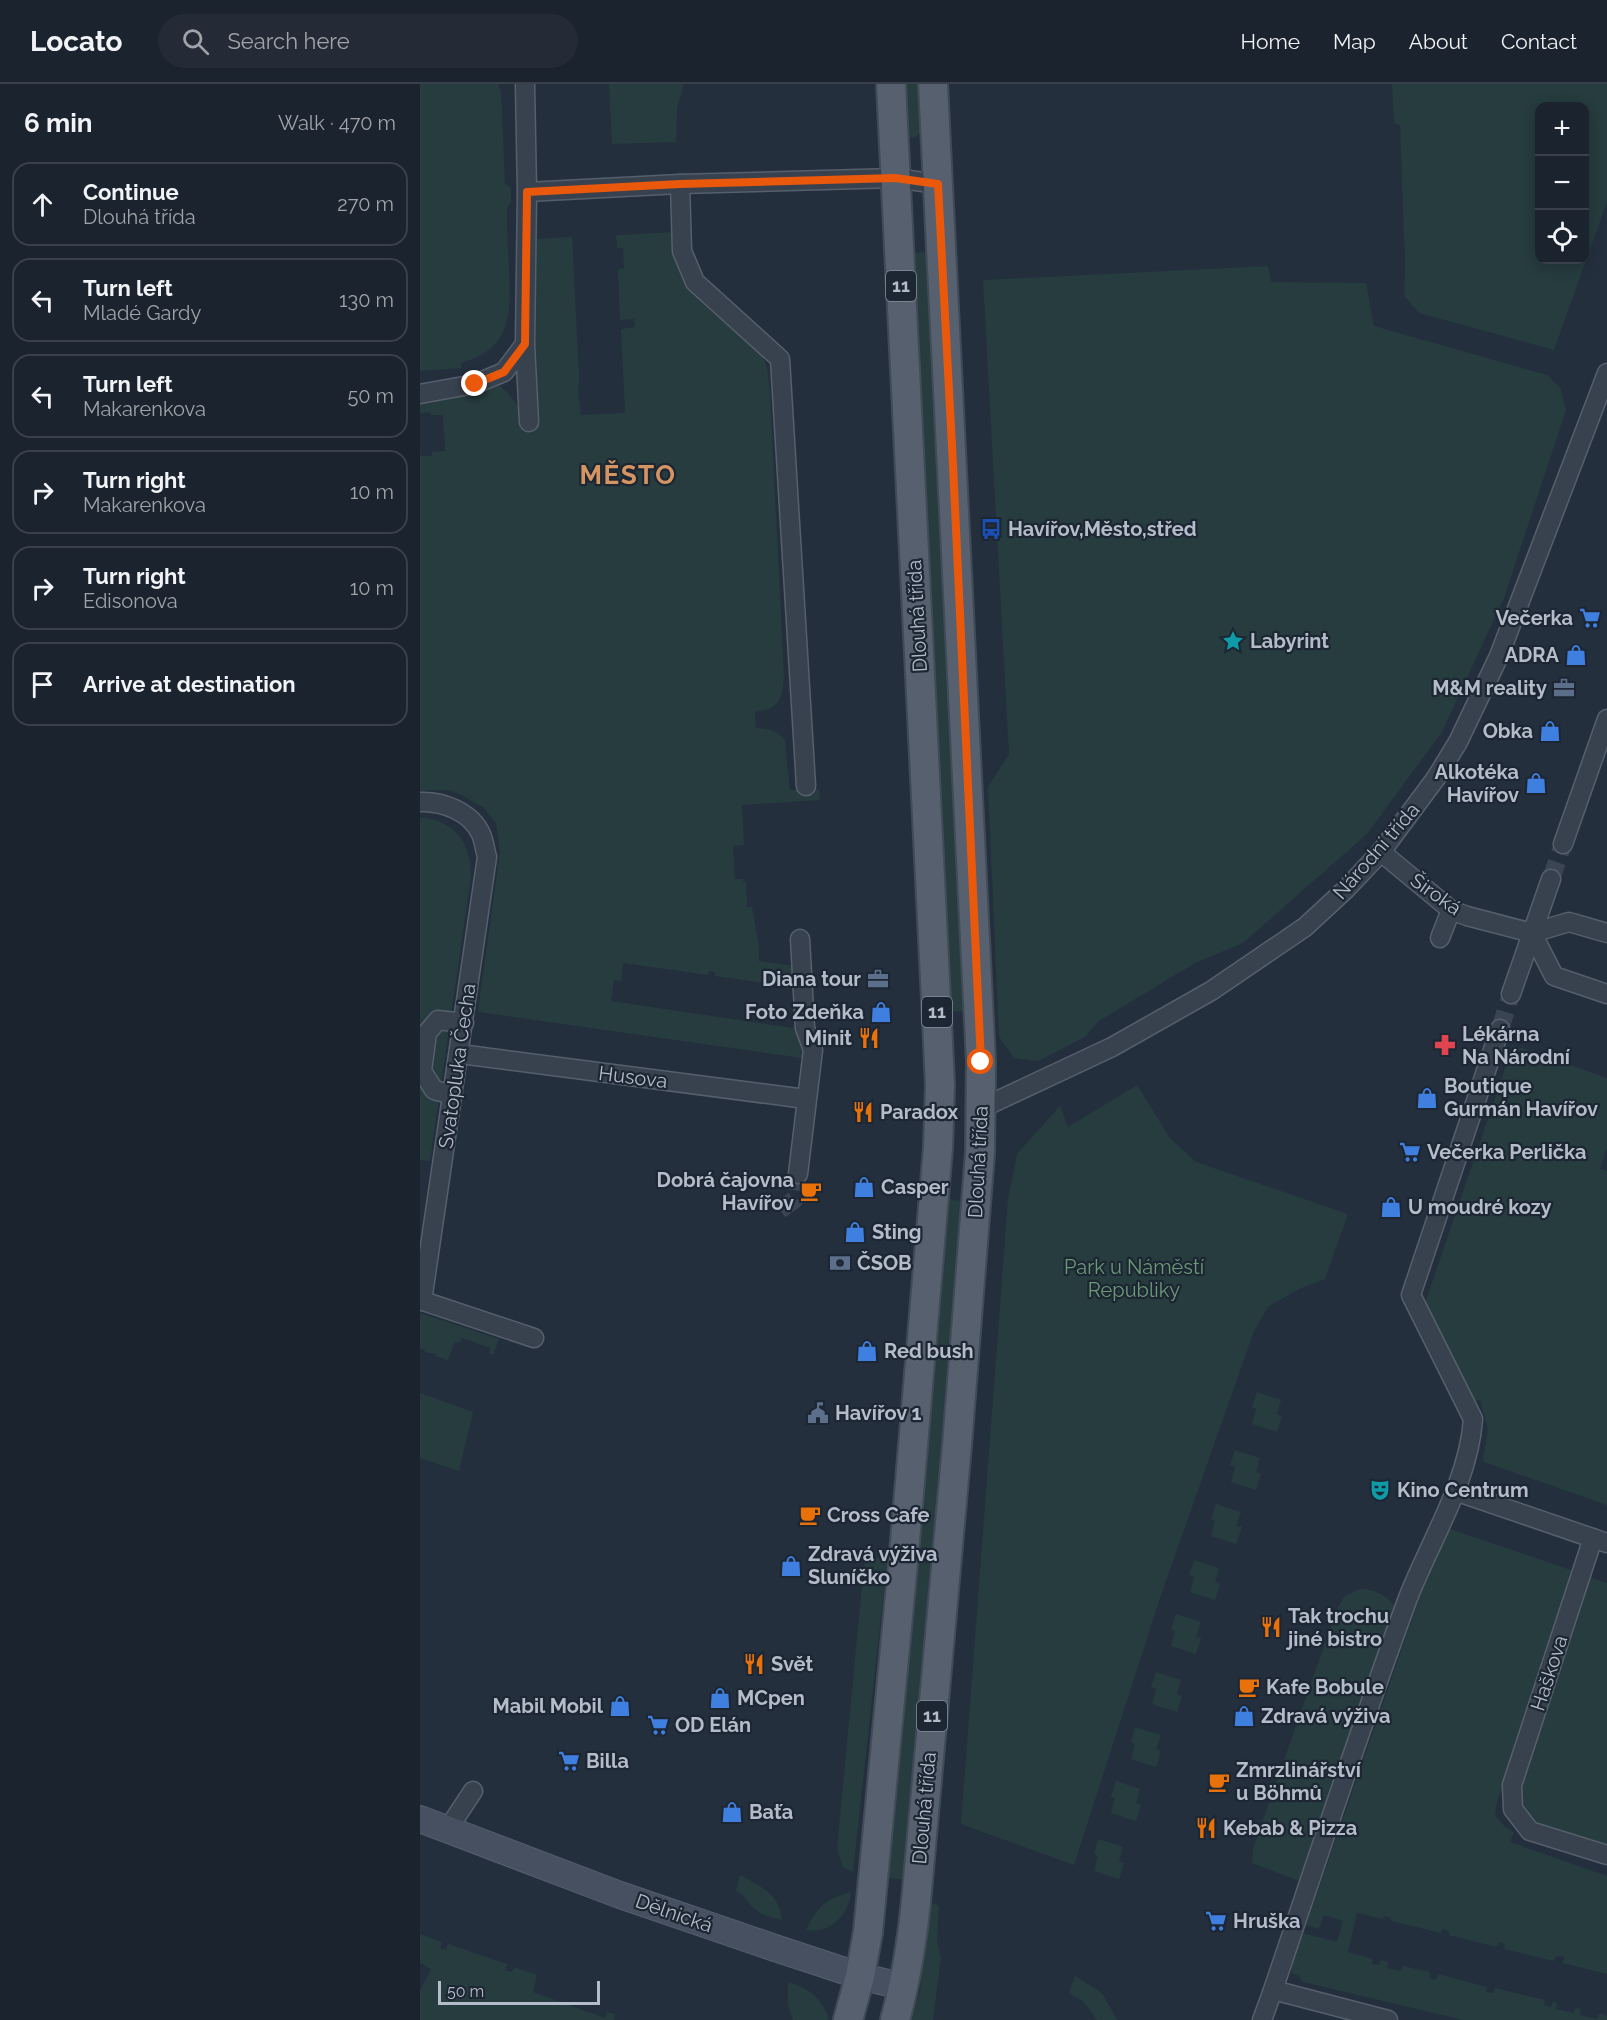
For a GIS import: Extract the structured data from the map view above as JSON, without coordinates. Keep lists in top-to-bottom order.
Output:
{
  "streets": {
    "main road": ["11", "Dlouhá třída", "Národní třída"],
    "street": [
      "Široká",
      "Svatopluka Čecha",
      "Husova",
      "Haškova",
      "Dělnická"
    ]
  },
  "crossings": [
    ["11", "Dlouhá třída"],
    ["11", "Národní třída"],
    ["11", "Dělnická"],
    ["Dlouhá třída", "Národní třída"],
    ["Dlouhá třída", "Dělnická"],
    ["Národní třída", "Široká"],
    ["Svatopluka Čecha", "Husova"]
  ],
  "districts": ["MĚSTO"],
  "parks": ["Park u Náměstí Republiky"],
  "places": {
    "bus stop": ["Havířov,Město,střed"],
    "supermarket": [
      "Večerka",
      "Večerka Perlička",
      "OD Elán",
      "Billa",
      "Hruška"
    ],
    "place": ["Labyrint"],
    "shop": [
      "ADRA",
      "Obka",
      "Alkotéka Havířov",
      "Foto Zdeňka",
      "Boutique Gurmán Havířov",
      "Casper",
      "U moudré kozy",
      "Sting",
      "Red bush",
      "Zdravá výživa Sluníčko",
      "MCpen",
      "Mabil Mobil",
      "Zdravá výživa",
      "Baťa"
    ],
    "office": ["M&M reality", "Diana tour"],
    "restaurant": [
      "Minit",
      "Paradox",
      "Tak trochu jiné bistro",
      "Svět",
      "Kebab & Pizza"
    ],
    "pharmacy": ["Lékárna Na Národní"],
    "cafe": [
      "Dobrá čajovna Havířov",
      "Cross Cafe",
      "Kafe Bobule",
      "Zmrzlinářství u Böhmů"
    ],
    "bank": ["ČSOB"],
    "public building": ["Havířov 1"],
    "theatre": ["Kino Centrum"]
  },
  "scale_bar": "50 m",
  "page": {
    "header": "Locato",
    "search": "Search here",
    "nav": [
      "Home",
      "Map",
      "About",
      "Contact"
    ],
    "heading": ["6 min", "Walk · 470 m"],
    "map_buttons": ["+", "−"],
    "list": [
      ["Continue", "Dlouhá třída", "270 m"],
      ["Turn left", "Mladé Gardy", "130 m"],
      ["Turn left", "Makarenkova", "50 m"],
      ["Turn right", "Makarenkova", "10 m"],
      ["Turn right", "Edisonova", "10 m"],
      "Arrive at destination"
    ],
    "scale": "50 m"
  }
}
